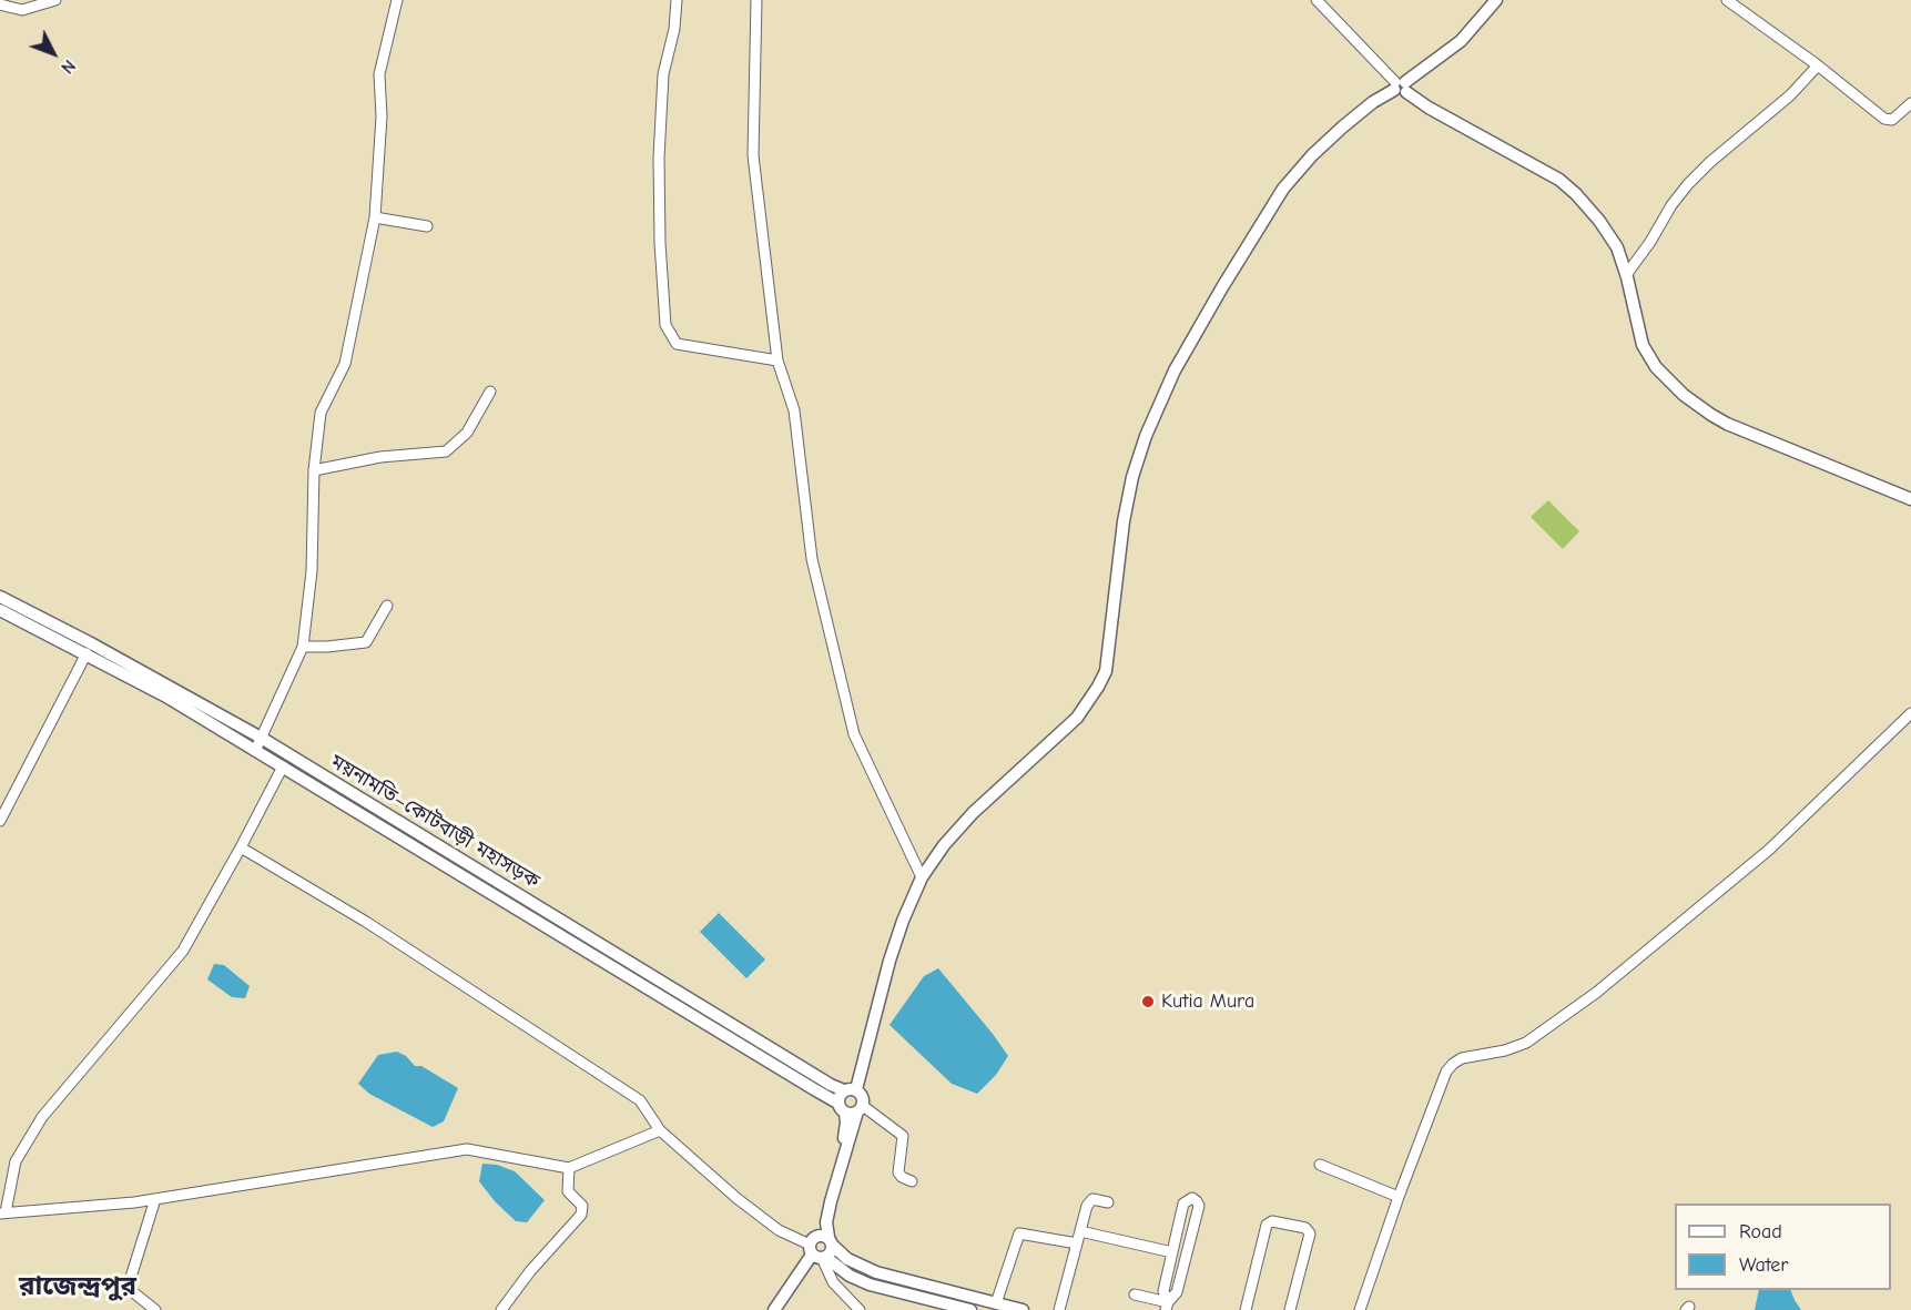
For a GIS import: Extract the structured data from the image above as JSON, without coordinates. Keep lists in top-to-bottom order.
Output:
{
  "streets": {
    "main road": ["ময়নামতি–কোটবাড়ী মহাসড়ক"]
  },
  "districts": ["রাজেন্দ্রপুর"],
  "places": ["Kutia Mura"],
  "legend": ["Road", "Water"],
  "north": "bottom right"
}
